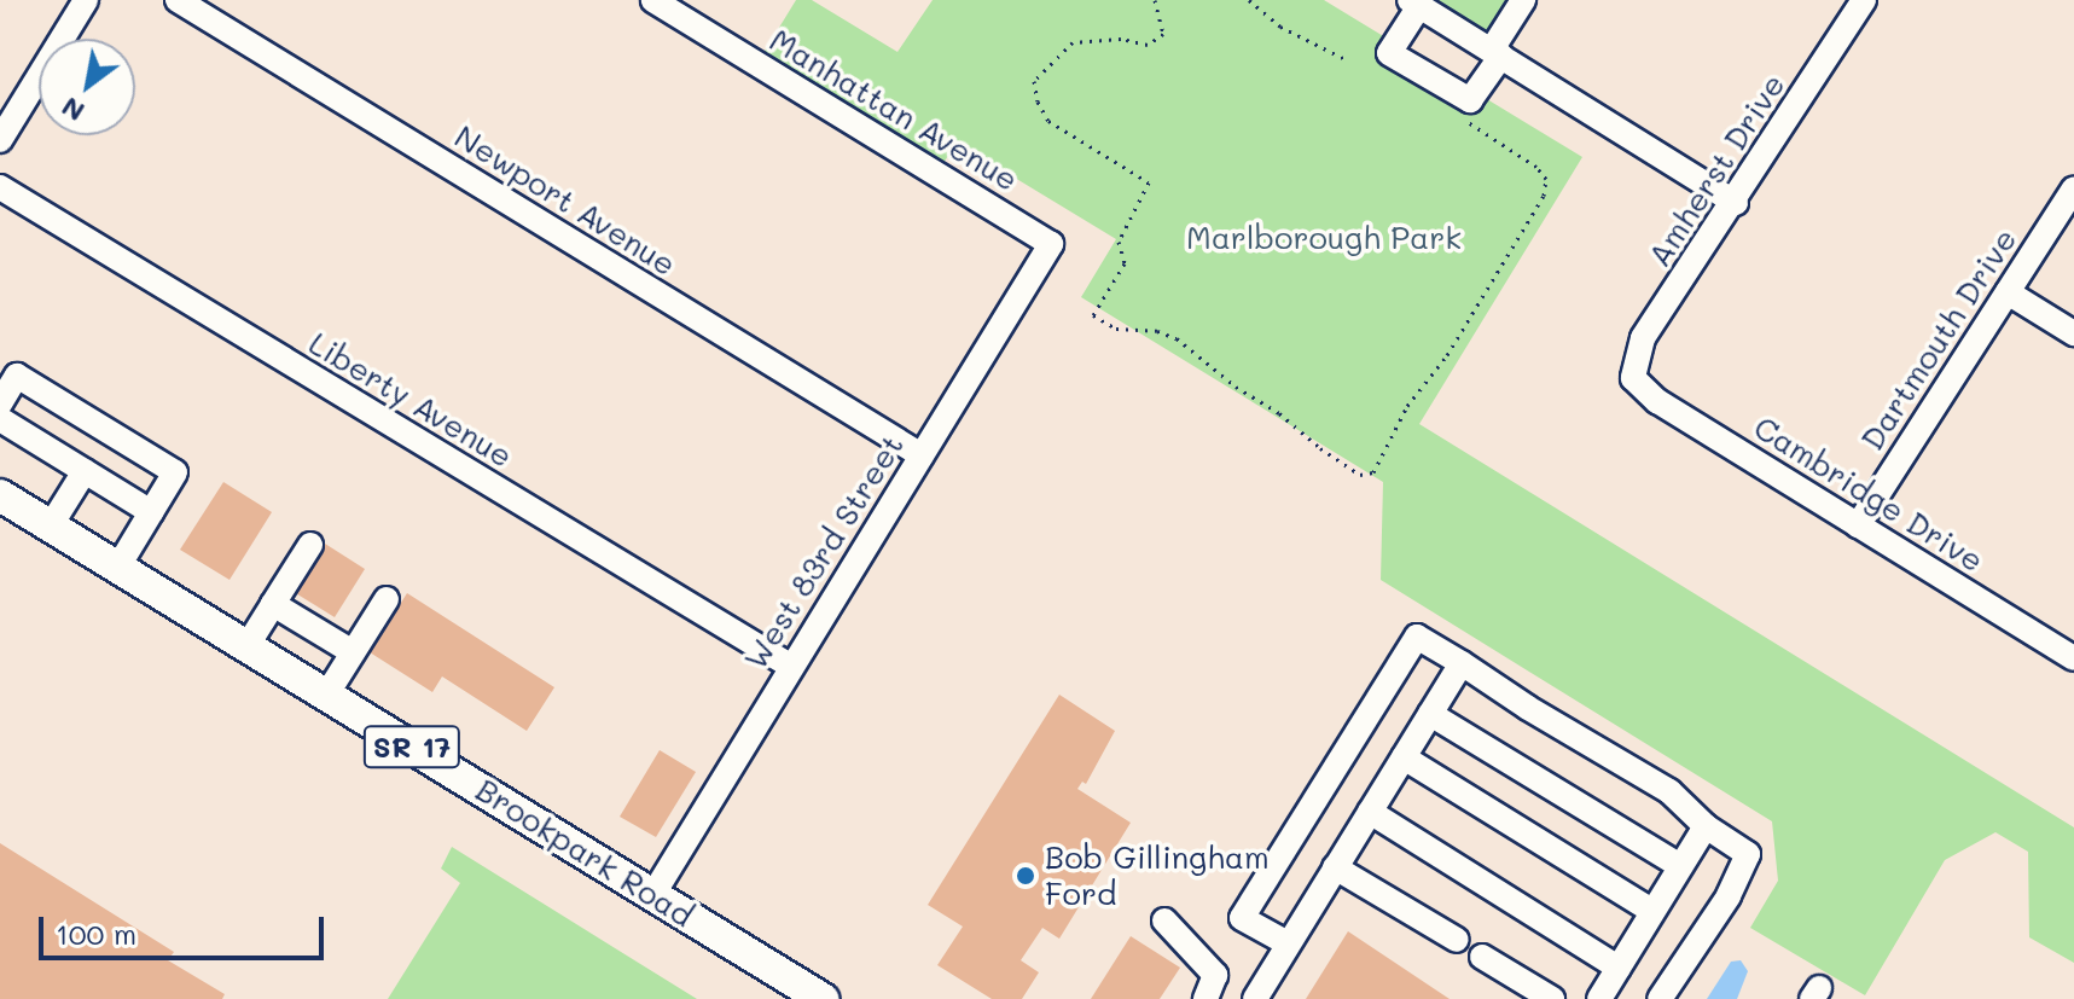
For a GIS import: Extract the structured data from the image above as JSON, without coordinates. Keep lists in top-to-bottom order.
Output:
{
  "streets": {
    "main road": ["SR 17", "Brookpark Road"],
    "street": [
      "Manhattan Avenue",
      "Amherst Drive",
      "Newport Avenue",
      "Dartmouth Drive",
      "Liberty Avenue",
      "Cambridge Drive",
      "West 83rd Street"
    ]
  },
  "crossings": [
    ["Manhattan Avenue", "West 83rd Street"],
    ["Amherst Drive", "Cambridge Drive"],
    ["Newport Avenue", "West 83rd Street"],
    ["Dartmouth Drive", "Cambridge Drive"],
    ["Liberty Avenue", "West 83rd Street"],
    ["West 83rd Street", "Brookpark Road"]
  ],
  "parks": ["Marlborough Park"],
  "places": ["Bob Gillingham Ford"],
  "scale_bar": "100 m",
  "north": "bottom left"
}
